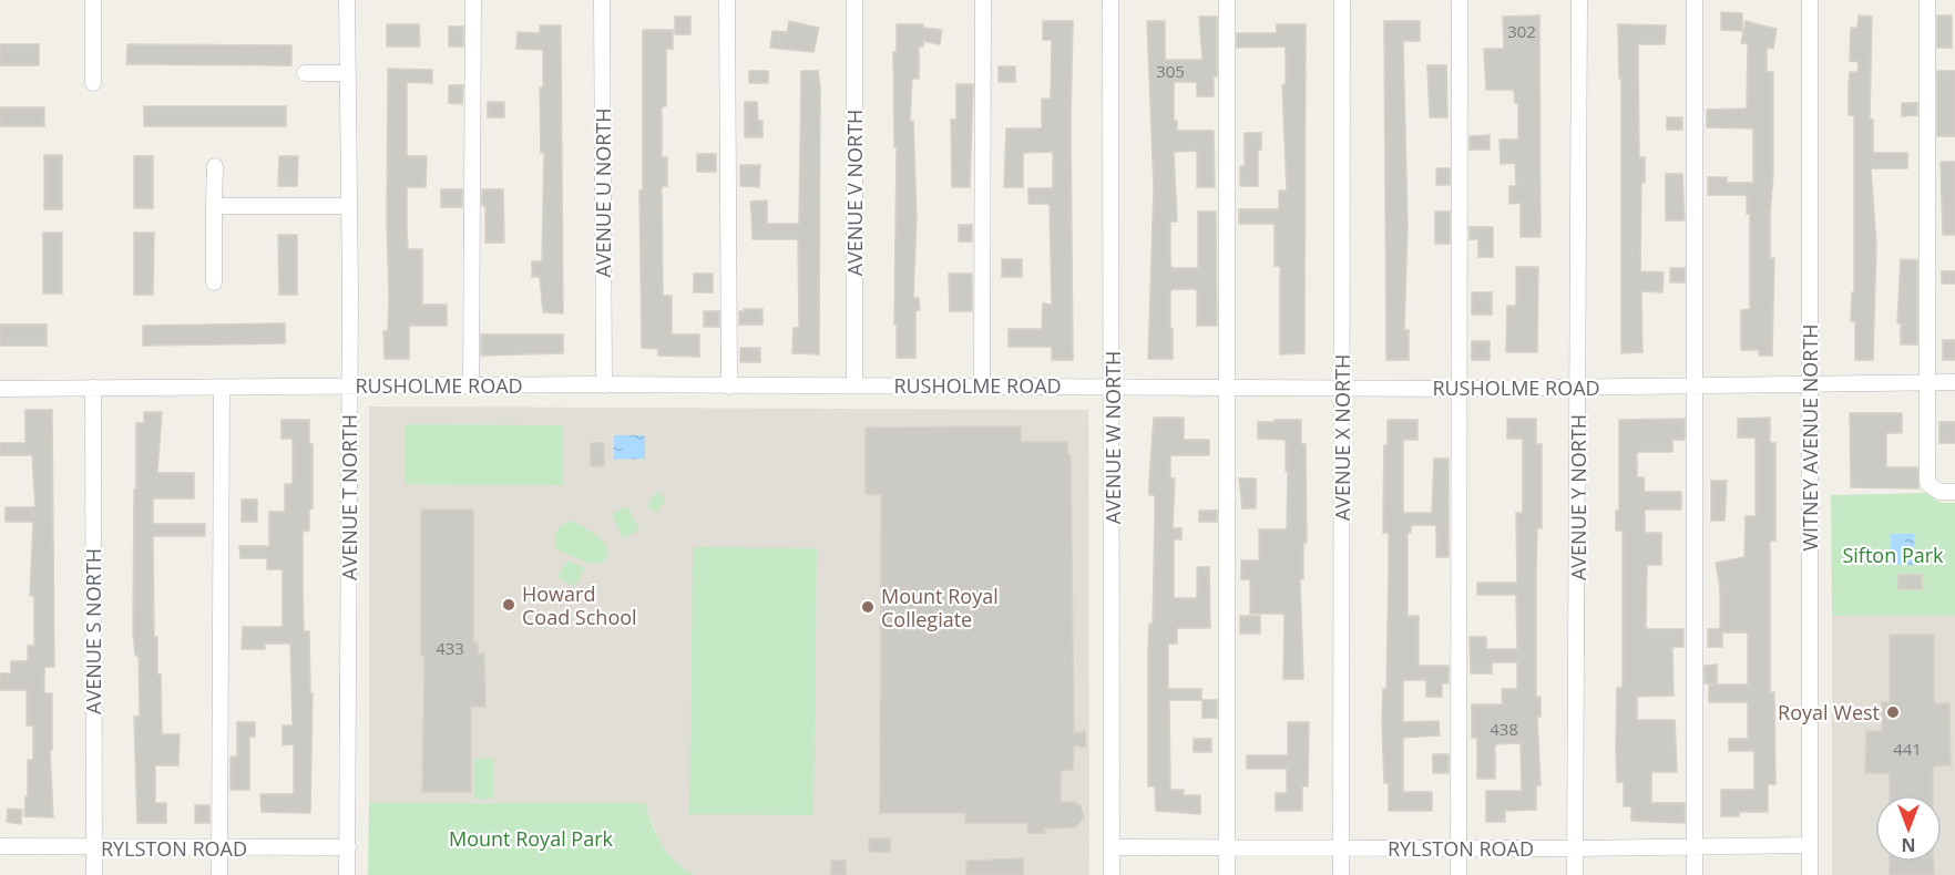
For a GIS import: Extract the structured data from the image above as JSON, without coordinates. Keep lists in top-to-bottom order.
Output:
{
  "streets": {
    "street": [
      "AVENUE U NORTH",
      "AVENUE V NORTH",
      "RUSHOLME ROAD",
      "AVENUE W NORTH",
      "AVENUE X NORTH",
      "WITNEY AVENUE NORTH",
      "AVENUE T NORTH",
      "AVENUE Y NORTH",
      "AVENUE S NORTH",
      "RYLSTON ROAD"
    ]
  },
  "crossings": [
    ["AVENUE U NORTH", "RUSHOLME ROAD"],
    ["AVENUE V NORTH", "RUSHOLME ROAD"],
    ["RUSHOLME ROAD", "AVENUE W NORTH"],
    ["RUSHOLME ROAD", "AVENUE X NORTH"],
    ["RUSHOLME ROAD", "WITNEY AVENUE NORTH"],
    ["RUSHOLME ROAD", "AVENUE T NORTH"],
    ["RUSHOLME ROAD", "AVENUE Y NORTH"],
    ["RUSHOLME ROAD", "AVENUE S NORTH"],
    ["AVENUE W NORTH", "RYLSTON ROAD"],
    ["AVENUE X NORTH", "RYLSTON ROAD"],
    ["WITNEY AVENUE NORTH", "RYLSTON ROAD"],
    ["AVENUE T NORTH", "RYLSTON ROAD"],
    ["AVENUE Y NORTH", "RYLSTON ROAD"],
    ["AVENUE S NORTH", "RYLSTON ROAD"]
  ],
  "parks": ["Sifton Park", "Mount Royal Park"],
  "places": ["Howard Coad School", "Mount Royal Collegiate", "Royal West"],
  "house_numbers": [
    "302",
    "305",
    "433",
    "438",
    "441"
  ],
  "north": "bottom"
}
